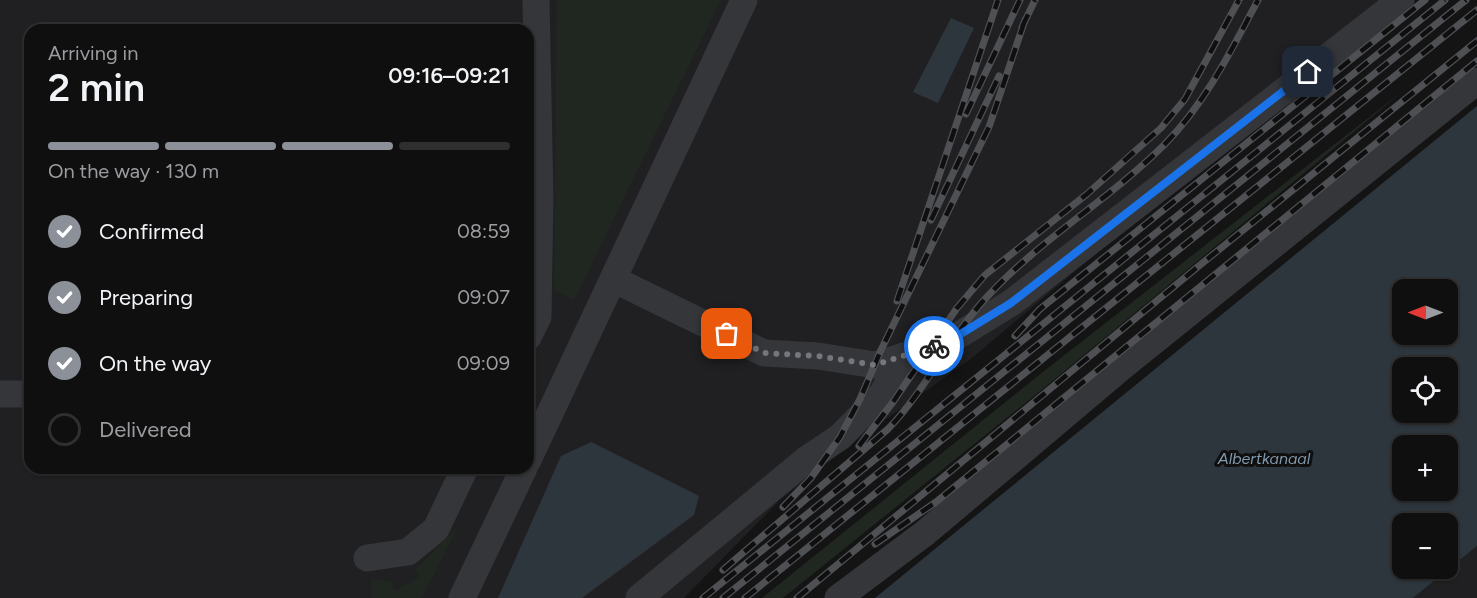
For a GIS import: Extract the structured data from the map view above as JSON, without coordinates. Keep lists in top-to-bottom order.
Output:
{
  "water": ["Albertkanaal"],
  "north": "left",
  "page": {
    "heading": ["2 min", "Arriving in", "09:16–09:21"],
    "bar": "On the way · 130 m",
    "list": [
      ["Confirmed", "08:59"],
      ["Preparing", "09:07"],
      ["On the way", "09:09"],
      "Delivered"
    ],
    "map_buttons": ["+", "−"]
  }
}
